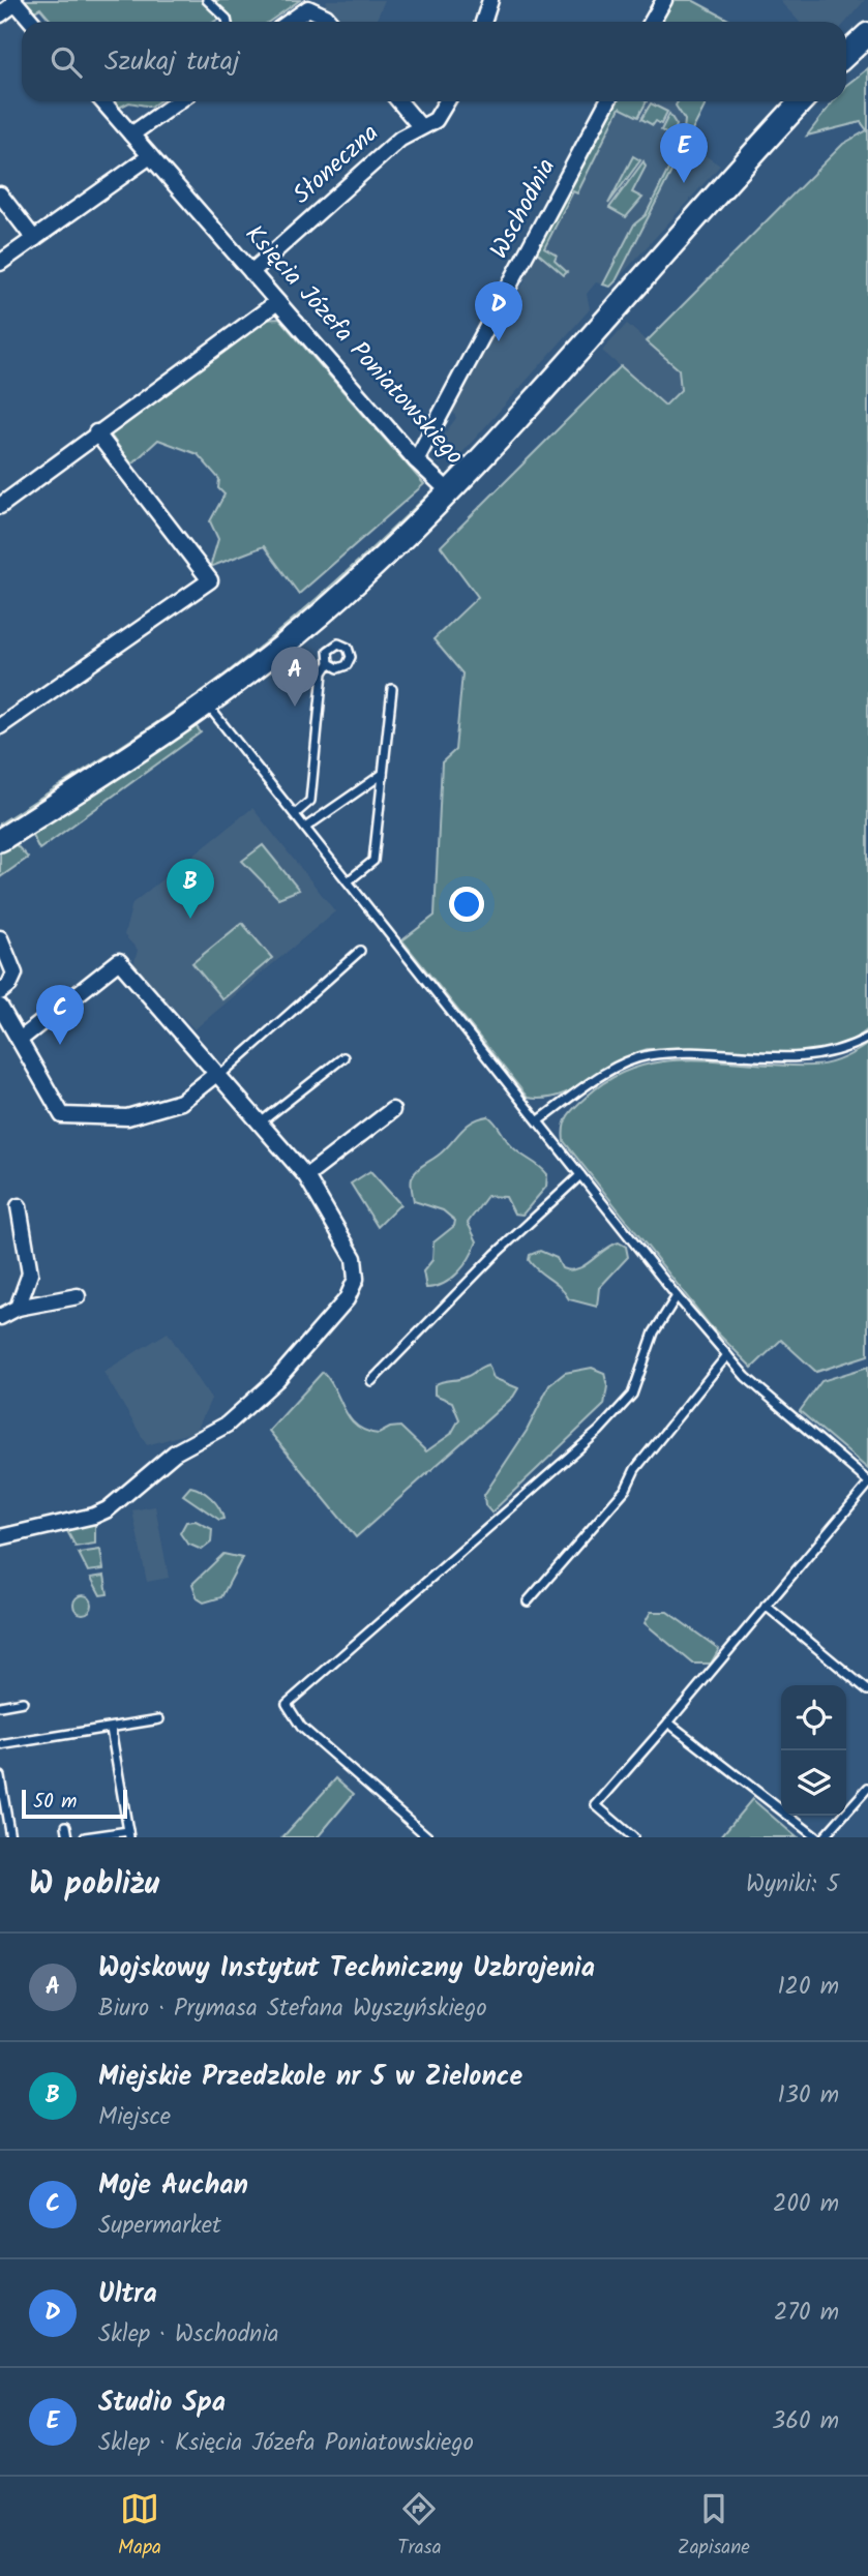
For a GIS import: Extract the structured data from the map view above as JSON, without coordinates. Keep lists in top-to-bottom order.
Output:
{
  "streets": {
    "main road": ["Księcia Józefa Poniatowskiego"],
    "street": ["Słoneczna", "Wschodnia"]
  },
  "crossings": [
    ["Słoneczna", "Księcia Józefa Poniatowskiego"],
    ["Wschodnia", "Księcia Józefa Poniatowskiego"]
  ],
  "scale_bar": "50 m",
  "page": {
    "search": "Szukaj tutaj",
    "pins": [
      "E",
      "D",
      "A",
      "B",
      "C"
    ],
    "scale": "50 m",
    "heading": ["W pobliżu", "Wyniki: 5"],
    "list": [
      {
        "mark": "A",
        "name": "Wojskowy Instytut Techniczny Uzbrojenia",
        "note": "Biuro · Prymasa Stefana Wyszyńskiego",
        "value": "120 m"
      },
      {
        "mark": "B",
        "name": "Miejskie Przedzkole nr 5 w Zielonce",
        "note": "Miejsce",
        "value": "130 m"
      },
      {
        "mark": "C",
        "name": "Moje Auchan",
        "note": "Supermarket",
        "value": "200 m"
      },
      {
        "mark": "D",
        "name": "Ultra",
        "note": "Sklep · Wschodnia",
        "value": "270 m"
      },
      {
        "mark": "E",
        "name": "Studio Spa",
        "note": "Sklep · Księcia Józefa Poniatowskiego",
        "value": "360 m"
      }
    ],
    "nav": ["Mapa", "Trasa", "Zapisane"]
  }
}
